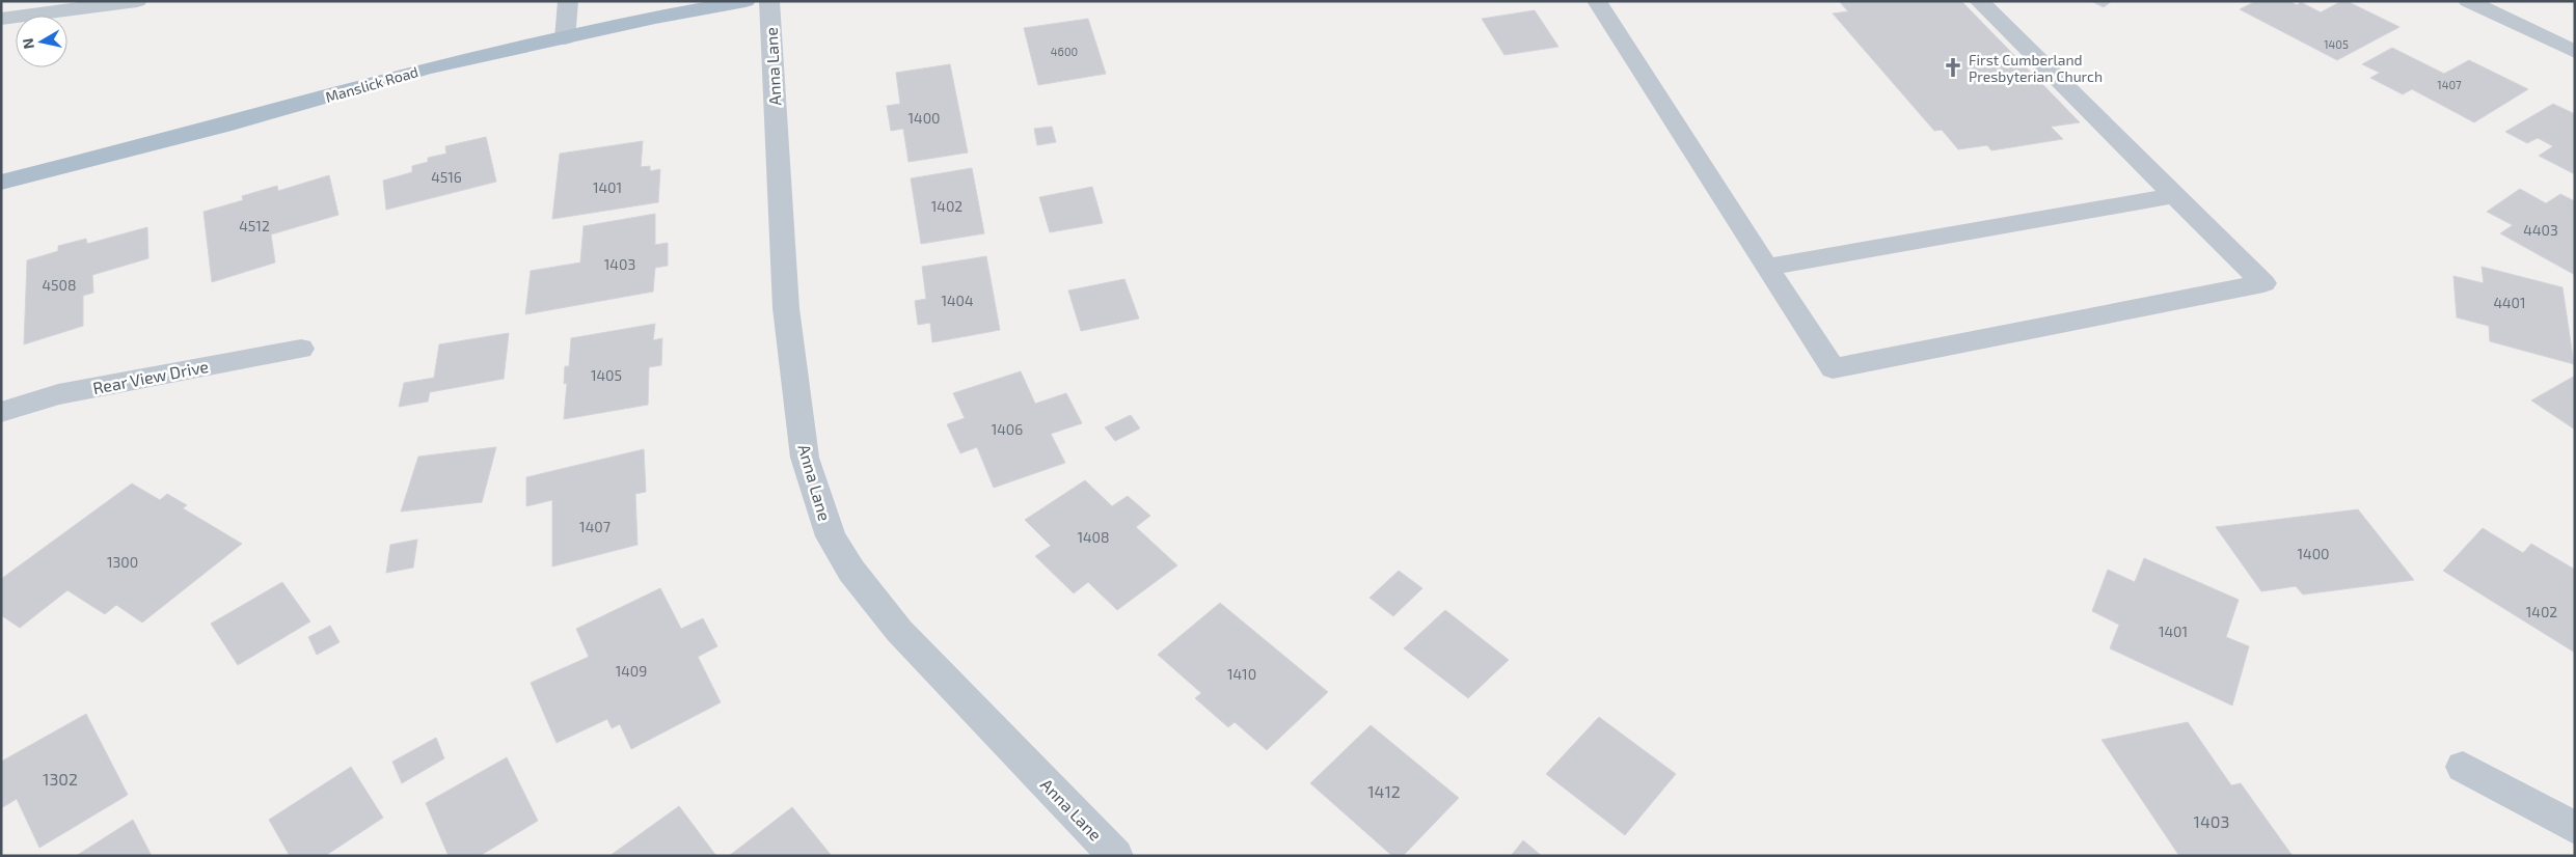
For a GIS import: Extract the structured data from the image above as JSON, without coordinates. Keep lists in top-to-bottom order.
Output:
{
  "streets": {
    "main road": ["Manslick Road"],
    "street": ["Anna Lane", "Rear View Drive"]
  },
  "places": {
    "church": ["First Cumberland Presbyterian Church"]
  },
  "house_numbers": [
    "1405",
    "4600",
    "1407",
    "1400",
    "4516",
    "1401",
    "1402",
    "4512",
    "4403",
    "1403",
    "4508",
    "1404",
    "4401",
    "1405",
    "1406",
    "1407",
    "1408",
    "1400",
    "1300",
    "1402",
    "1401",
    "1409",
    "1410",
    "1302",
    "1412",
    "1403"
  ],
  "north": "left"
}
